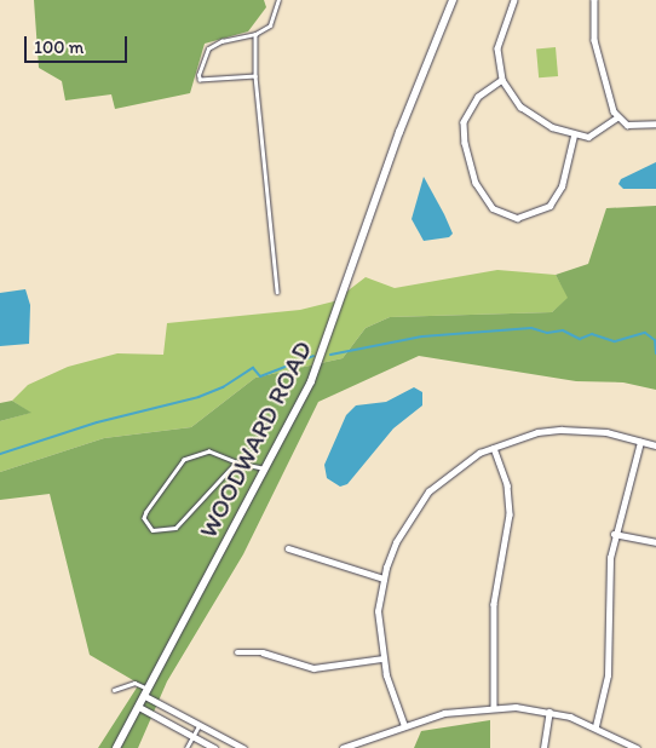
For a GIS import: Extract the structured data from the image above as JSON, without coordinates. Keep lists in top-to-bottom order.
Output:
{
  "streets": {
    "street": ["WOODWARD ROAD"]
  },
  "scale_bar": "100 m"
}
